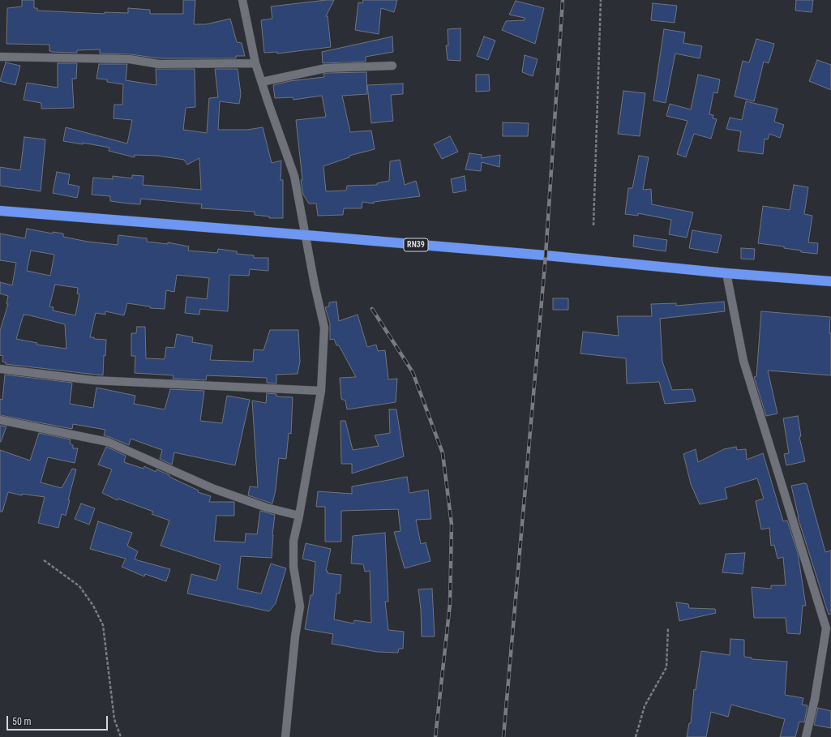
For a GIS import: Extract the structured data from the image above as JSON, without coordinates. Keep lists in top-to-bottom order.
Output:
{
  "streets": {
    "highway": ["RN39"]
  },
  "scale_bar": "50 m"
}
